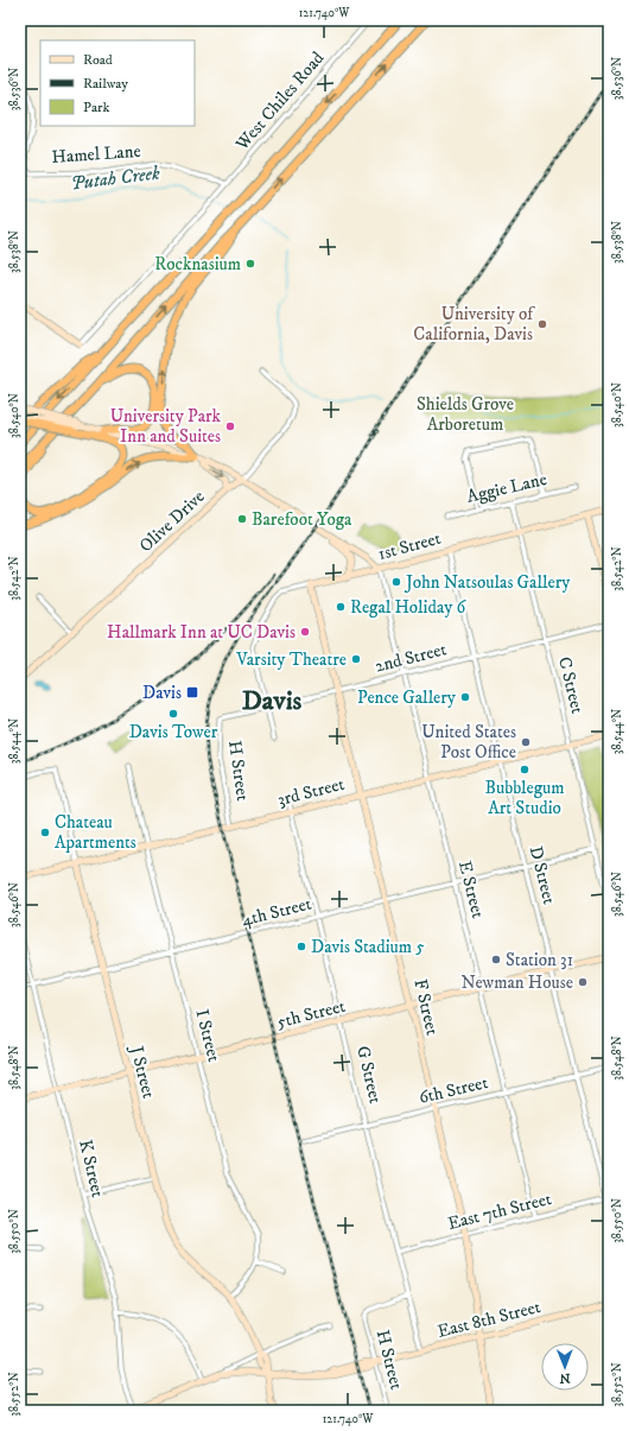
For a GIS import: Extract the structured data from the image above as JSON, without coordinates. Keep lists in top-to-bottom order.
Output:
{
  "streets": {
    "street": [
      "West Chiles Road",
      "Hamel Lane",
      "Aggie Lane",
      "Olive Drive",
      "1st Street",
      "2nd Street",
      "C Street",
      "H Street",
      "3rd Street",
      "D Street",
      "E Street",
      "4th Street",
      "F Street",
      "5th Street",
      "I Street",
      "J Street",
      "G Street",
      "6th Street",
      "K Street",
      "East 7th Street",
      "East 8th Street"
    ]
  },
  "crossings": [
    ["West Chiles Road", "Hamel Lane"],
    ["Aggie Lane", "C Street"],
    ["1st Street", "2nd Street"],
    ["1st Street", "C Street"],
    ["1st Street", "D Street"],
    ["1st Street", "E Street"],
    ["1st Street", "F Street"],
    ["2nd Street", "C Street"],
    ["2nd Street", "H Street"],
    ["2nd Street", "D Street"],
    ["2nd Street", "E Street"],
    ["2nd Street", "F Street"],
    ["C Street", "3rd Street"],
    ["C Street", "4th Street"],
    ["H Street", "3rd Street"],
    ["H Street", "G Street"],
    ["H Street", "East 8th Street"],
    ["3rd Street", "D Street"],
    ["3rd Street", "E Street"],
    ["3rd Street", "F Street"],
    ["3rd Street", "I Street"],
    ["3rd Street", "J Street"],
    ["3rd Street", "G Street"],
    ["D Street", "4th Street"],
    ["D Street", "5th Street"],
    ["D Street", "6th Street"],
    ["D Street", "East 7th Street"],
    ["E Street", "4th Street"],
    ["E Street", "5th Street"],
    ["E Street", "6th Street"],
    ["E Street", "East 7th Street"],
    ["4th Street", "F Street"],
    ["4th Street", "I Street"],
    ["4th Street", "J Street"],
    ["4th Street", "G Street"],
    ["4th Street", "K Street"],
    ["F Street", "5th Street"],
    ["F Street", "6th Street"],
    ["F Street", "East 7th Street"],
    ["F Street", "East 8th Street"],
    ["5th Street", "I Street"],
    ["5th Street", "J Street"],
    ["5th Street", "G Street"],
    ["5th Street", "K Street"],
    ["I Street", "J Street"],
    ["J Street", "East 8th Street"],
    ["G Street", "6th Street"],
    ["G Street", "East 7th Street"],
    ["G Street", "East 8th Street"],
    ["K Street", "East 8th Street"]
  ],
  "districts": ["Davis"],
  "water": ["Putah Creek"],
  "parks": ["Shields Grove Arboretum"],
  "places": {
    "other": [
      "Rocknasium",
      "University of California, Davis",
      "University Park Inn and Suites",
      "Barefoot Yoga",
      "John Natsoulas Gallery",
      "Regal Holiday 6",
      "Hallmark Inn at UC Davis",
      "Varsity Theatre",
      "Pence Gallery",
      "Davis Tower",
      "United States Post Office",
      "Bubblegum Art Studio",
      "Chateau Apartments",
      "Davis Stadium 5",
      "Station 31",
      "Newman House"
    ],
    "transit": ["Davis"]
  },
  "legend": ["Road", "Railway", "Park"],
  "north": "bottom",
  "coordinates": [
    "121.740°W",
    "38.536°N",
    "38.538°N",
    "38.540°N",
    "38.542°N",
    "38.544°N",
    "38.546°N",
    "38.548°N",
    "38.550°N",
    "38.552°N"
  ]
}
